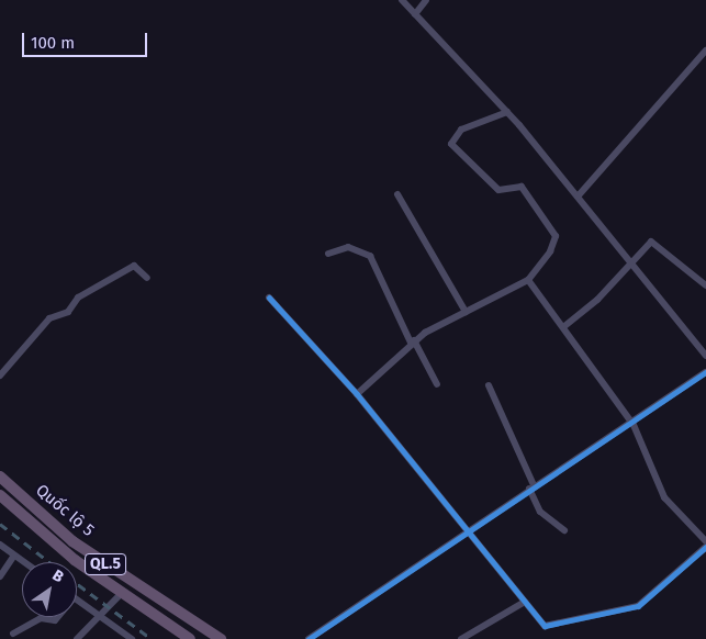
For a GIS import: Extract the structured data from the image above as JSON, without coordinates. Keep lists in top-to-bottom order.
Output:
{
  "streets": {
    "highway": ["Quốc lộ 5", "QL.5"]
  },
  "scale_bar": "100 m",
  "north": "top right"
}
